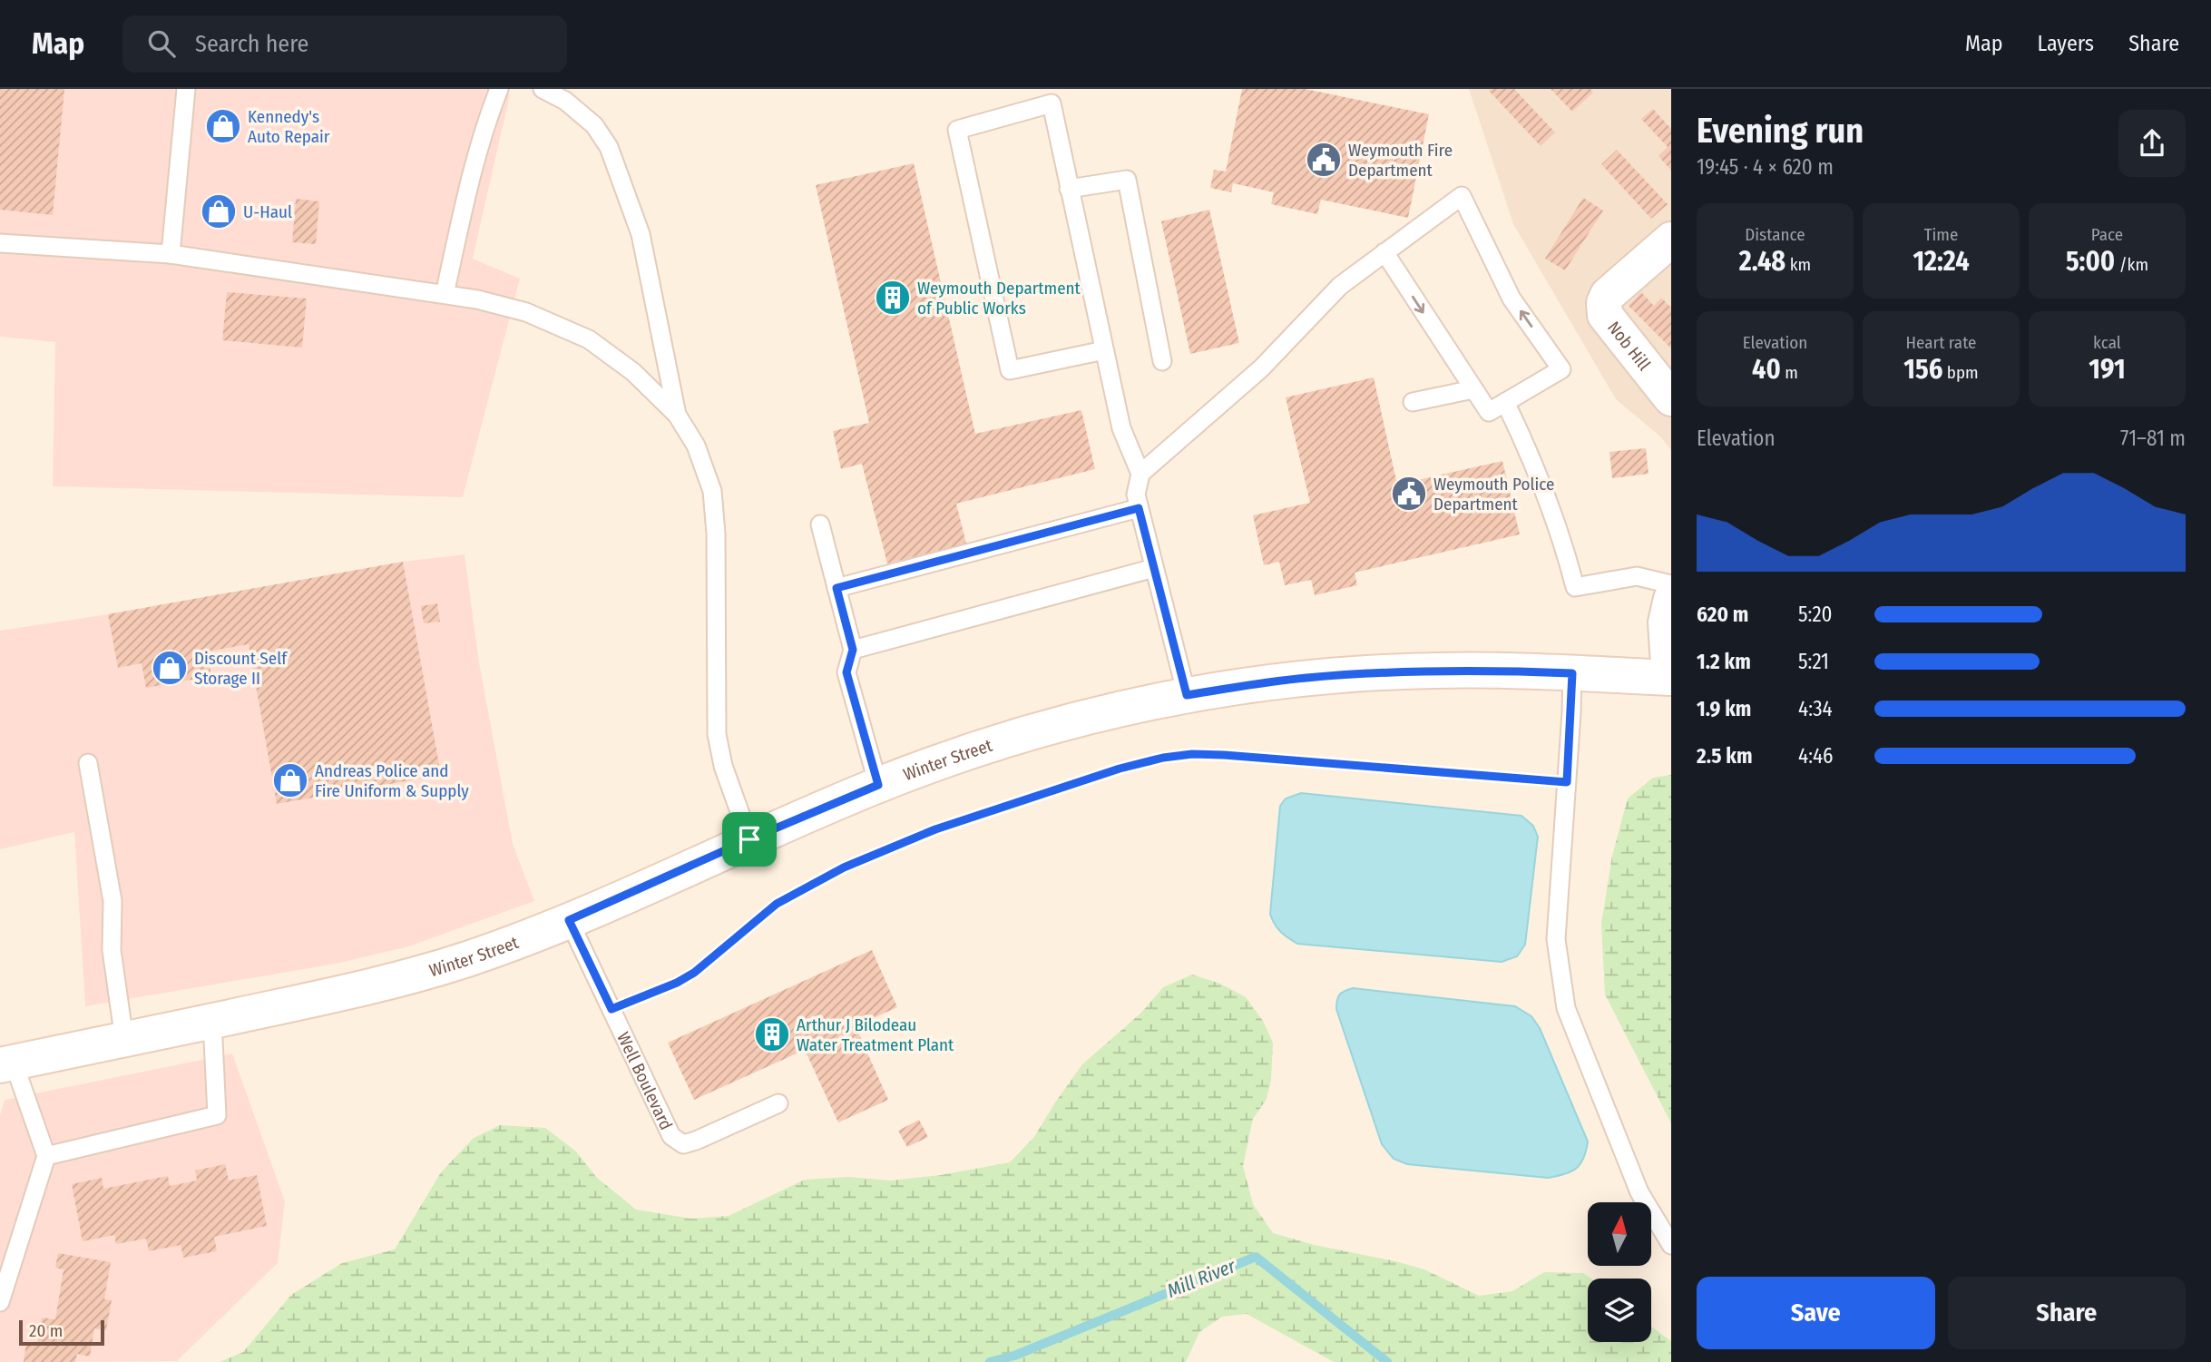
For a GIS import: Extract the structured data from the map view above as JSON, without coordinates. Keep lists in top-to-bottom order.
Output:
{
  "streets": {
    "main road": ["Nob Hill", "Winter Street"],
    "lane": ["Well Boulevard"]
  },
  "crossings": [
    ["Winter Street", "Well Boulevard"]
  ],
  "water": ["Mill River"],
  "places": {
    "shop": [
      "Kennedy's Auto Repair",
      "U-Haul",
      "Discount Self Storage II",
      "Andreas Police and Fire Uniform & Supply"
    ],
    "public building": ["Weymouth Fire Department", "Weymouth Police Department"],
    "building": ["Weymouth Department of Public Works", "Arthur J Bilodeau Water Treatment Plant"]
  },
  "scale_bar": "20 m",
  "north": "top",
  "page": {
    "header": "Map",
    "search": "Search here",
    "nav": ["Map", "Layers", "Share"],
    "heading": ["Evening run", "19:45 · 4 × 620 m"],
    "stats": [
      ["Distance", "2.48 km"],
      ["Time", "12:24"],
      ["Pace", "5:00 /km"],
      ["Elevation", "40 m"],
      ["Heart rate", "156 bpm"],
      ["kcal", "191"]
    ],
    "chart": ["Elevation", "71–81 m"],
    "list": [
      {
        "name": "620 m",
        "note": "5:20"
      },
      {
        "name": "1.2 km",
        "note": "5:21"
      },
      {
        "name": "1.9 km",
        "note": "4:34"
      },
      {
        "name": "2.5 km",
        "note": "4:46"
      }
    ],
    "buttons": ["Save", "Share"],
    "scale": "20 m"
  }
}
